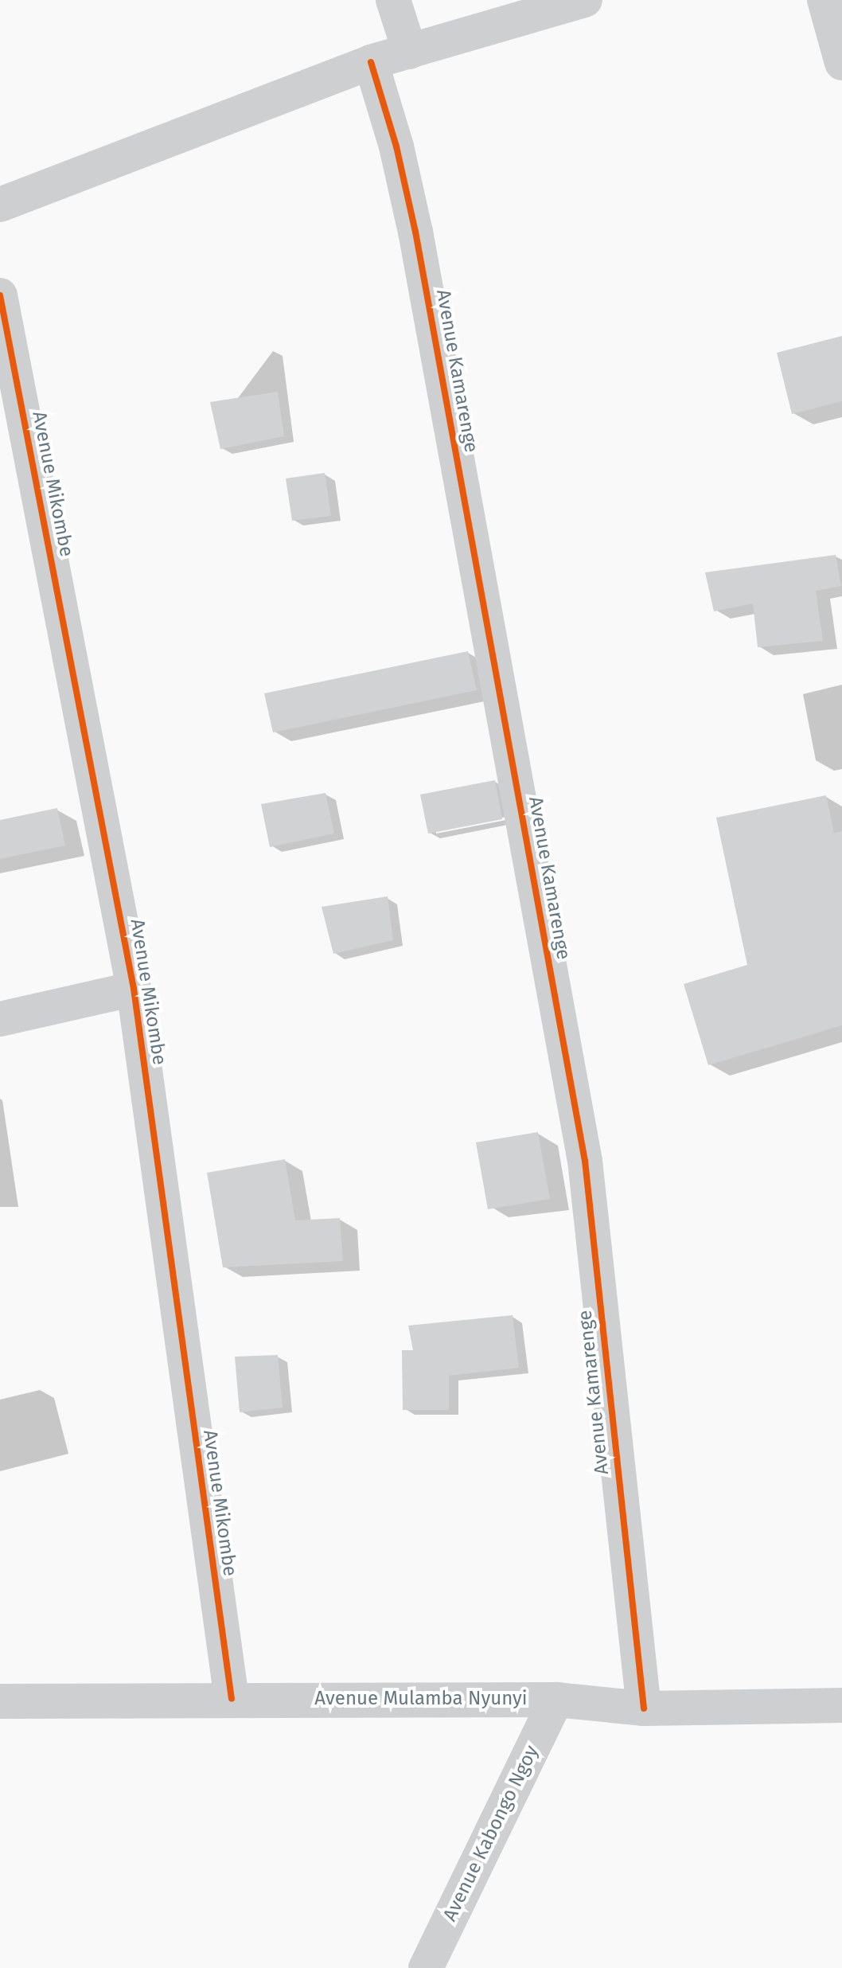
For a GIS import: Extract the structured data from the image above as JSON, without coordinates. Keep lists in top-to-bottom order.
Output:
{
  "streets": {
    "street": [
      "Avenue Kamarenge",
      "Avenue Mikombe",
      "Avenue Mulamba Nyunyi",
      "Avenue Kabongo Ngoy"
    ]
  },
  "crossings": [
    ["Avenue Kamarenge", "Avenue Mulamba Nyunyi"],
    ["Avenue Mikombe", "Avenue Mulamba Nyunyi"],
    ["Avenue Mulamba Nyunyi", "Avenue Kabongo Ngoy"]
  ]
}
